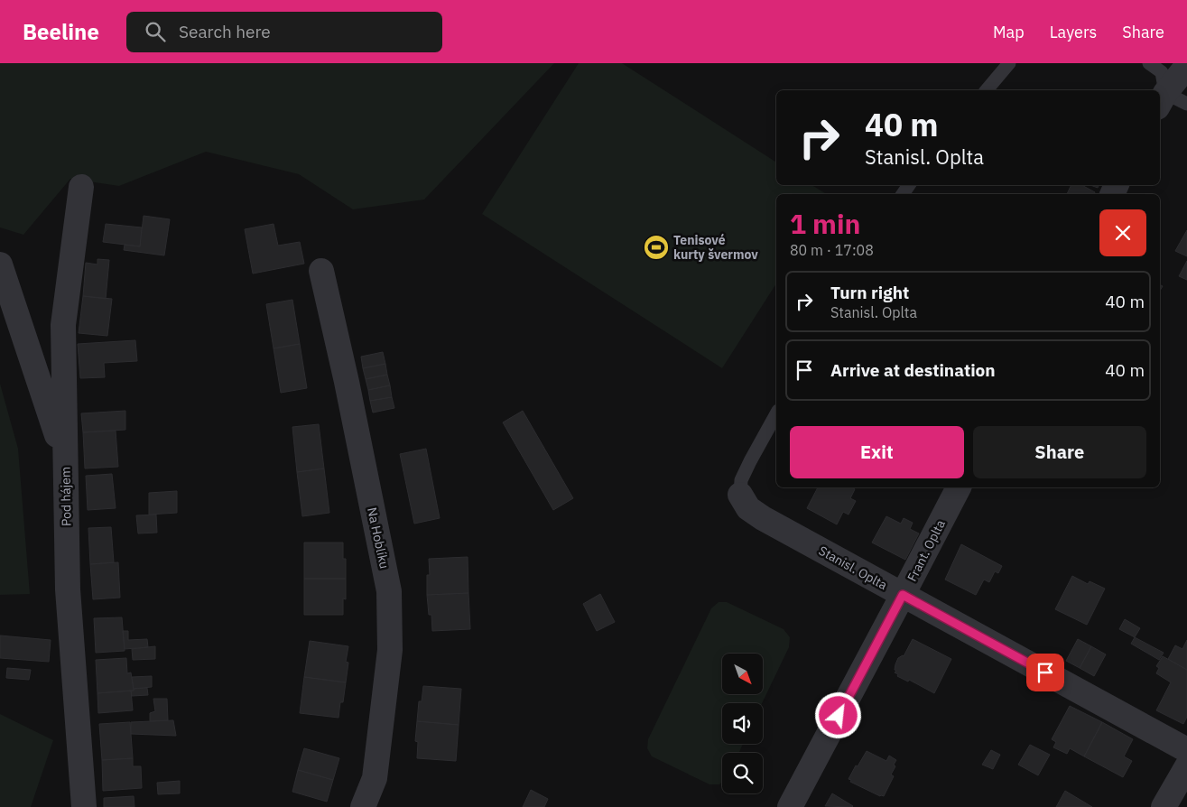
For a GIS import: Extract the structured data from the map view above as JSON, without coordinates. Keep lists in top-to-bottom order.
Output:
{
  "streets": {
    "street": [
      "Pod hájem",
      "Na Hoblíku",
      "Frant. Oplta",
      "Stanisl. Oplta"
    ]
  },
  "crossings": [
    ["Frant. Oplta", "Stanisl. Oplta"]
  ],
  "places": {
    "sports": ["Tenisové kurty švermov"]
  },
  "north": "bottom right",
  "page": {
    "header": "Beeline",
    "search": "Search here",
    "nav": ["Map", "Layers", "Share"],
    "turn": ["40 m", "Stanisl. Oplta"],
    "heading": ["1 min", "80 m · 17:08"],
    "list": [
      {
        "name": "Turn right",
        "note": "Stanisl. Oplta",
        "value": "40 m"
      },
      {
        "name": "Arrive at destination",
        "value": "40 m"
      }
    ],
    "buttons": ["Exit", "Share"]
  }
}
